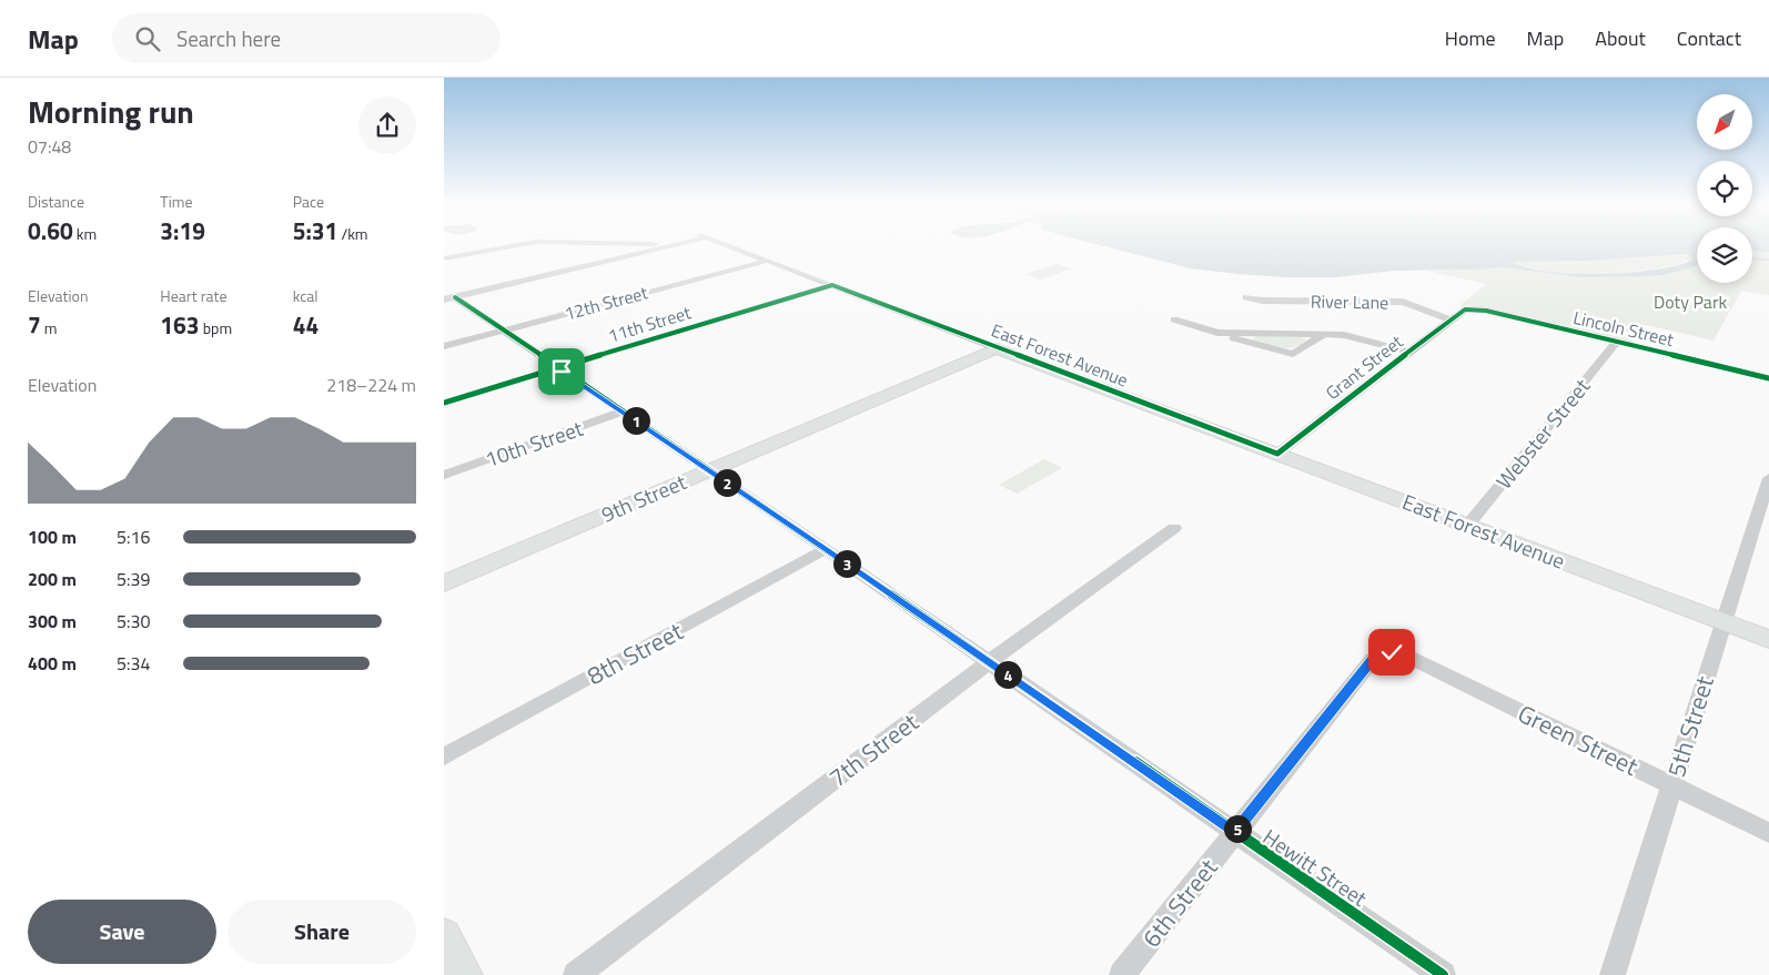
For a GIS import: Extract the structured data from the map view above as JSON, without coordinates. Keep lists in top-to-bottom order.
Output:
{
  "streets": {
    "street": [
      "River Lane",
      "12th Street",
      "11th Street",
      "Lincoln Street",
      "East Forest Avenue",
      "Grant Street",
      "Webster Street",
      "10th Street",
      "9th Street",
      "8th Street",
      "5th Street",
      "Green Street",
      "7th Street",
      "Hewitt Street",
      "6th Street"
    ]
  },
  "crossings": [
    ["River Lane", "Grant Street"],
    ["12th Street", "East Forest Avenue"],
    ["12th Street", "Hewitt Street"],
    ["11th Street", "East Forest Avenue"],
    ["11th Street", "Hewitt Street"],
    ["Lincoln Street", "Grant Street"],
    ["Lincoln Street", "Webster Street"],
    ["East Forest Avenue", "Grant Street"],
    ["East Forest Avenue", "Webster Street"],
    ["East Forest Avenue", "9th Street"],
    ["East Forest Avenue", "5th Street"],
    ["10th Street", "Hewitt Street"],
    ["9th Street", "Hewitt Street"],
    ["8th Street", "Hewitt Street"],
    ["5th Street", "Green Street"],
    ["Green Street", "6th Street"],
    ["7th Street", "Hewitt Street"],
    ["Hewitt Street", "6th Street"]
  ],
  "parks": ["Doty Park"],
  "north": "bottom left",
  "page": {
    "header": "Map",
    "search": "Search here",
    "nav": [
      "Home",
      "Map",
      "About",
      "Contact"
    ],
    "heading": ["Morning run", "07:48"],
    "stats": [
      ["Distance", "0.60 km"],
      ["Time", "3:19"],
      ["Pace", "5:31 /km"],
      ["Elevation", "7 m"],
      ["Heart rate", "163 bpm"],
      ["kcal", "44"]
    ],
    "chart": ["Elevation", "218–224 m"],
    "pins": [
      "1",
      "2",
      "3",
      "4",
      "5"
    ],
    "list": [
      {
        "name": "100 m",
        "note": "5:16"
      },
      {
        "name": "200 m",
        "note": "5:39"
      },
      {
        "name": "300 m",
        "note": "5:30"
      },
      {
        "name": "400 m",
        "note": "5:34"
      }
    ],
    "buttons": ["Save", "Share"]
  }
}
